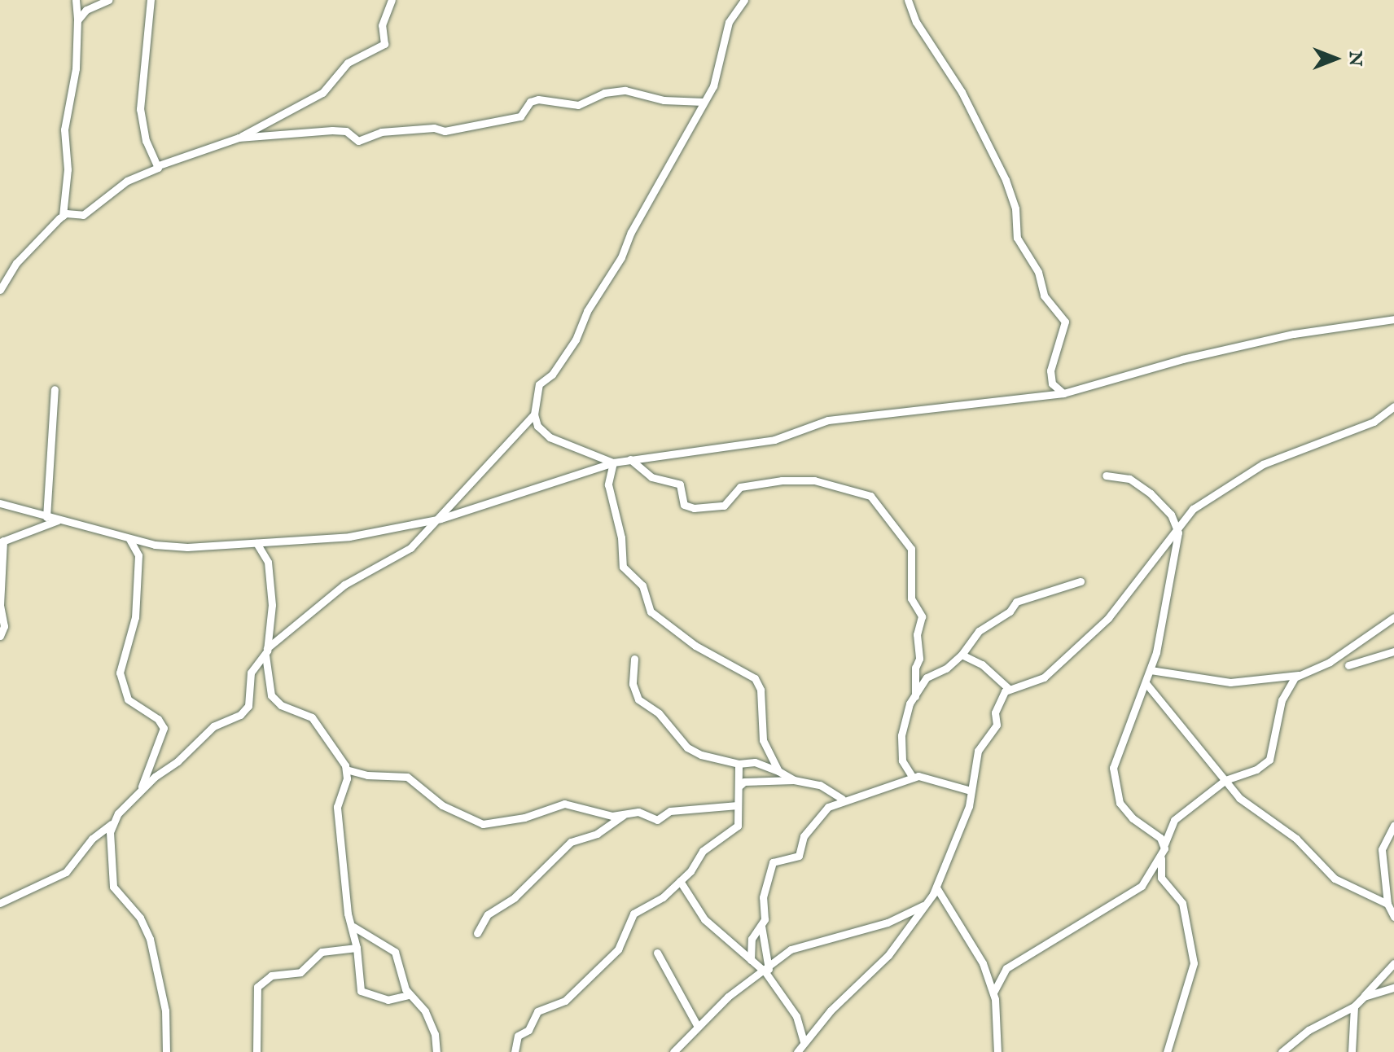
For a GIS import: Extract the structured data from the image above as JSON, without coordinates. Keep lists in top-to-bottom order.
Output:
{
  "north": "right"
}
